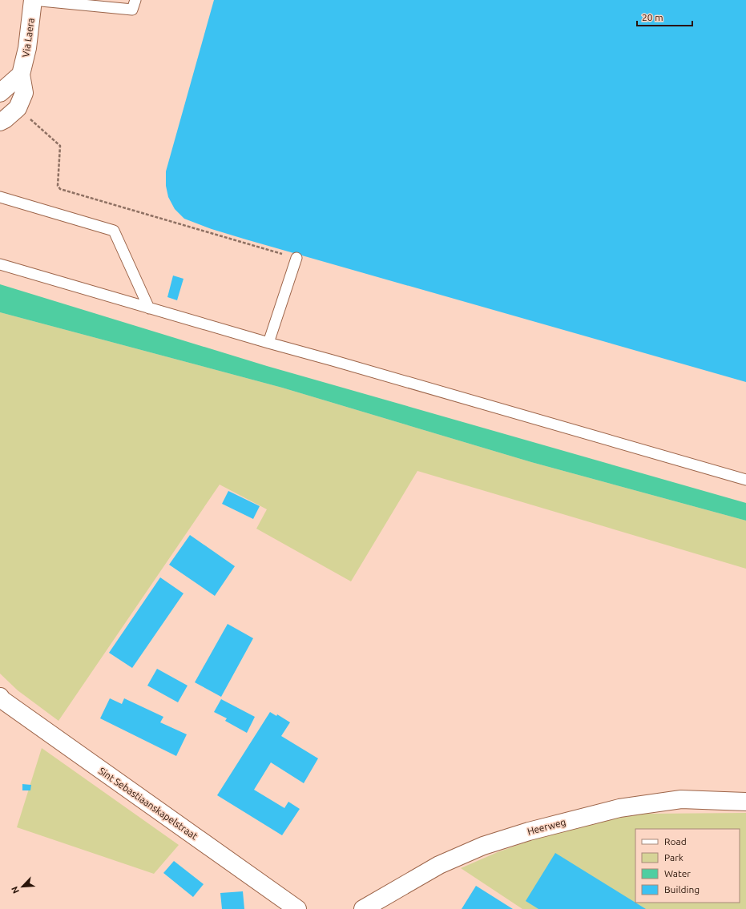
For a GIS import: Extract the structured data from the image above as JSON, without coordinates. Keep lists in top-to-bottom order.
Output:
{
  "streets": {
    "street": ["Via Laera", "Sint Sebastiaanskapelstraat", "Heerweg"]
  },
  "legend": [
    "Road",
    "Park",
    "Water",
    "Building"
  ],
  "scale_bar": "20 m",
  "north": "bottom left"
}
